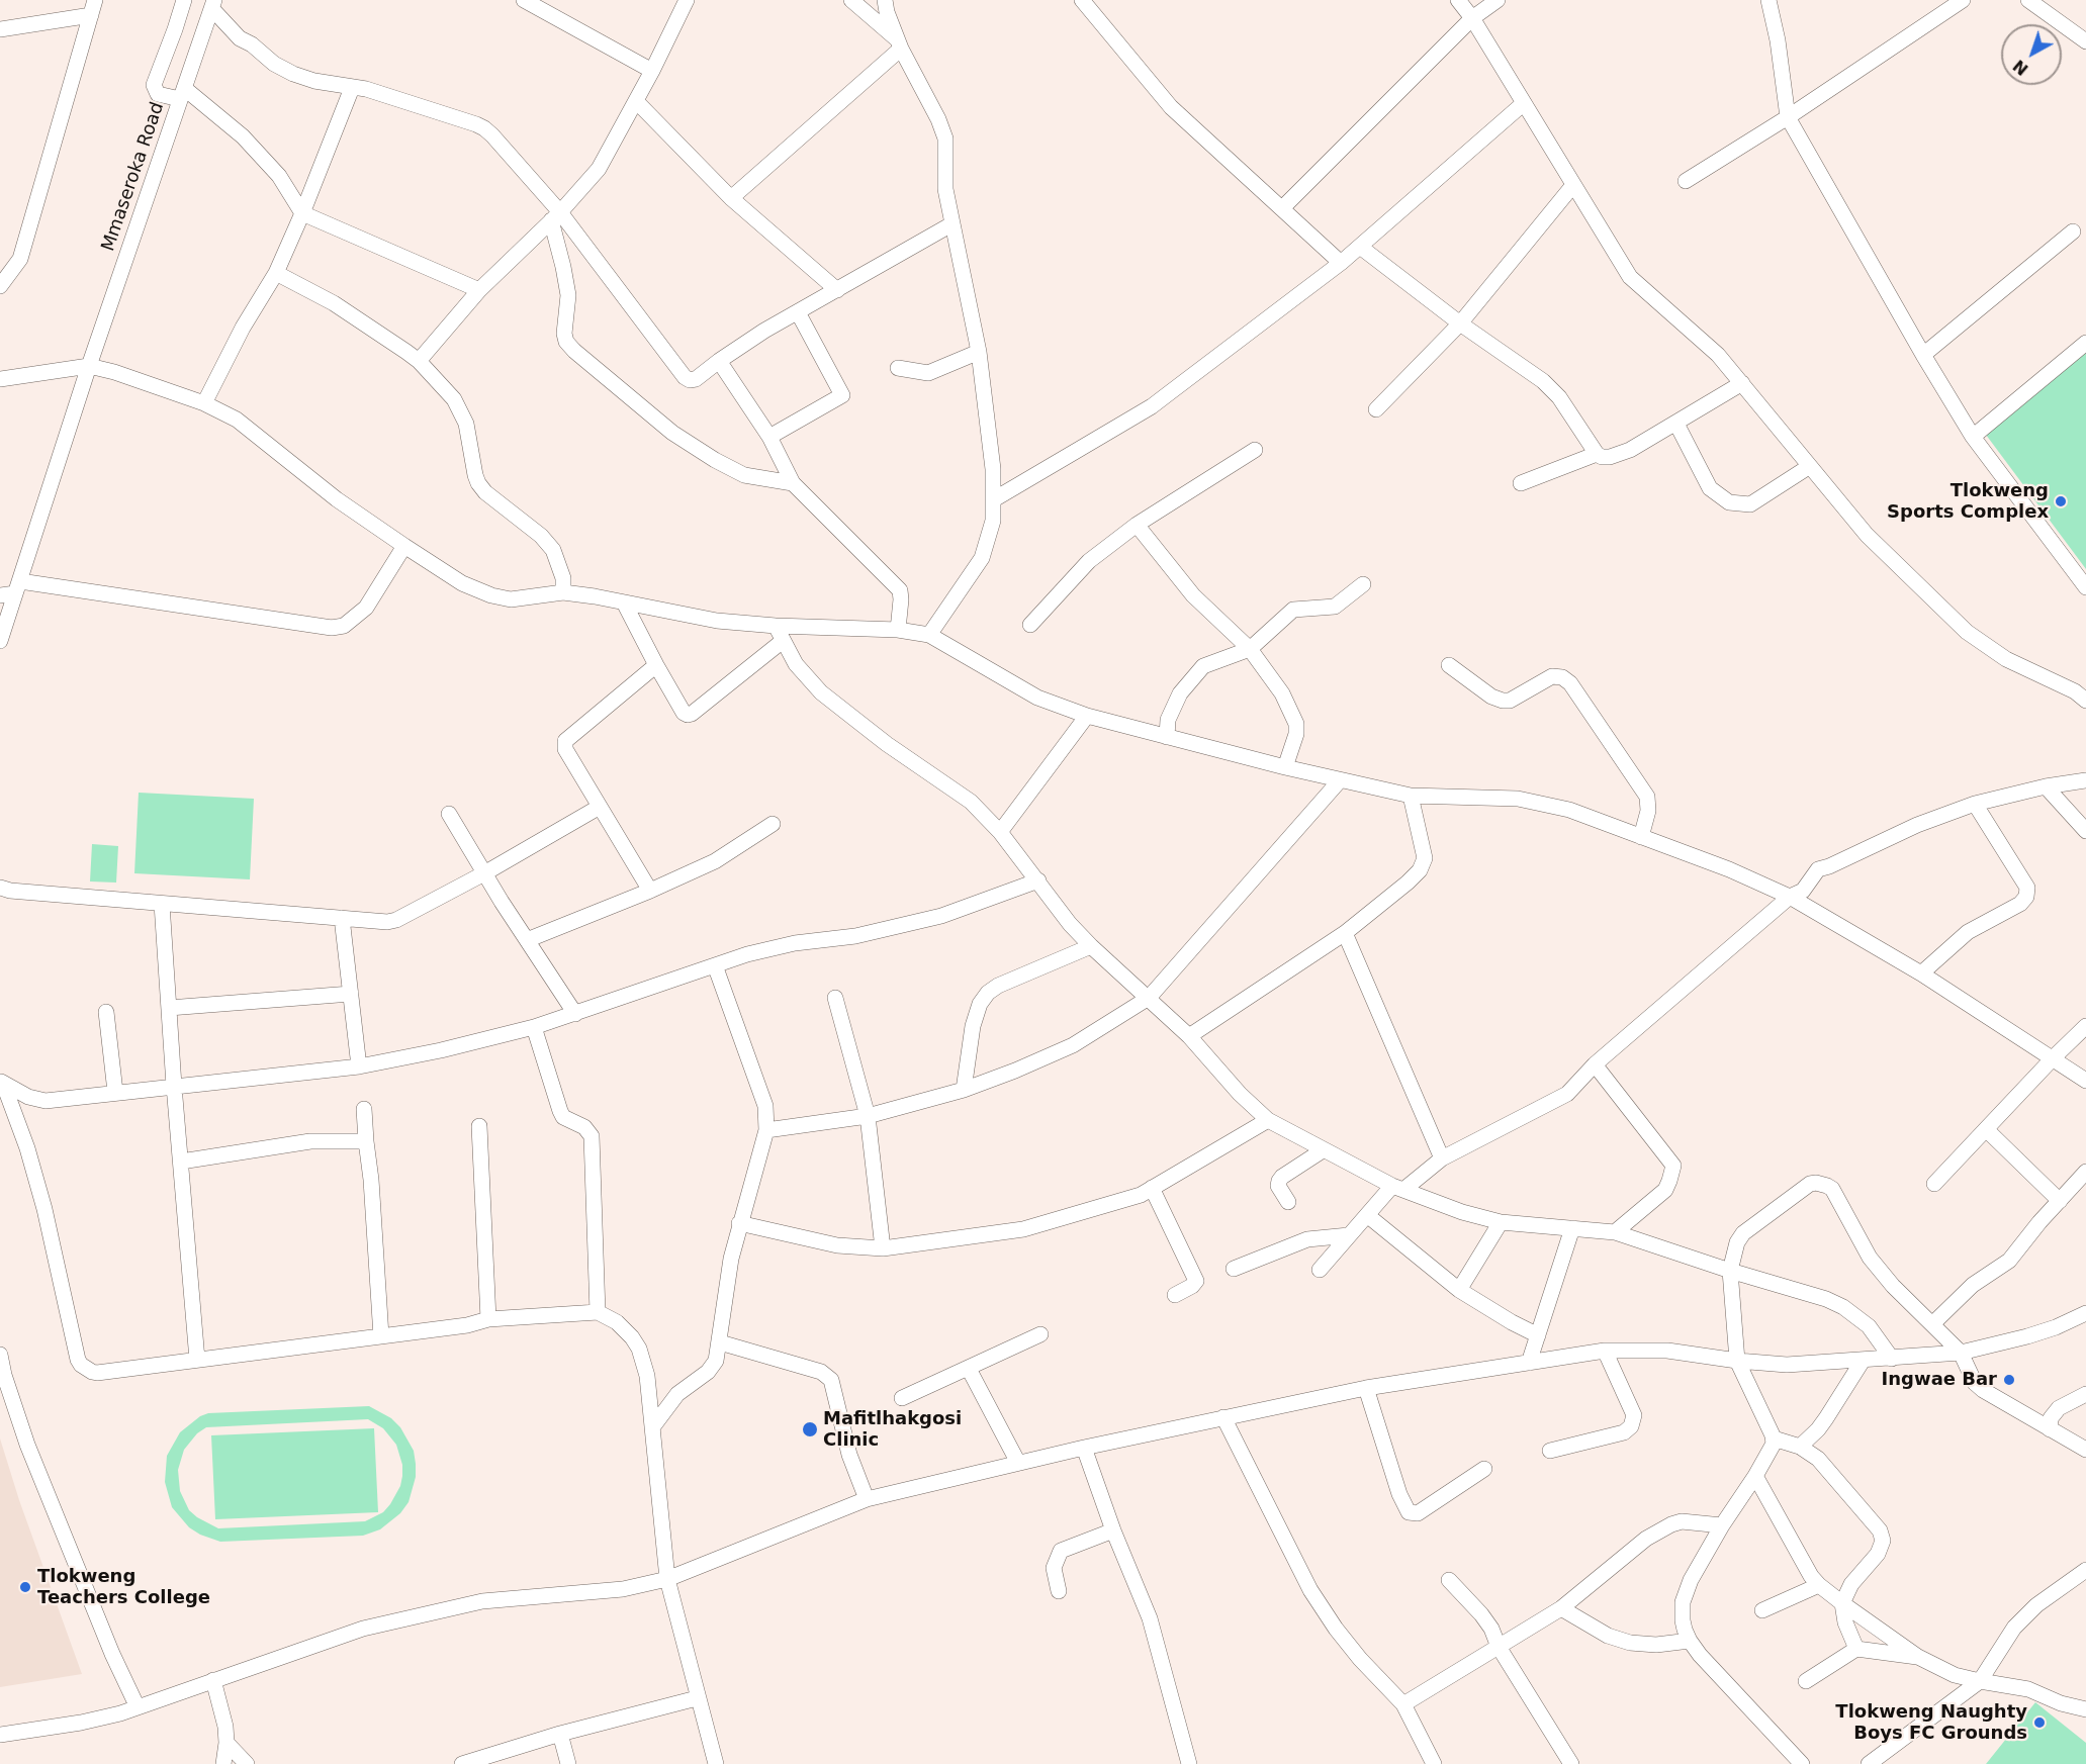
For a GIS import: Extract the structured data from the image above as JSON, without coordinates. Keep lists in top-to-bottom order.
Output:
{
  "streets": {
    "street": ["Mmaseroka Road"]
  },
  "places": [
    "Tlokweng Sports Complex",
    "Ingwae Bar",
    "Mafitlhakgosi Clinic",
    "Tlokweng Teachers College",
    "Tlokweng Naughty Boys FC Grounds"
  ],
  "north": "bottom left"
}
